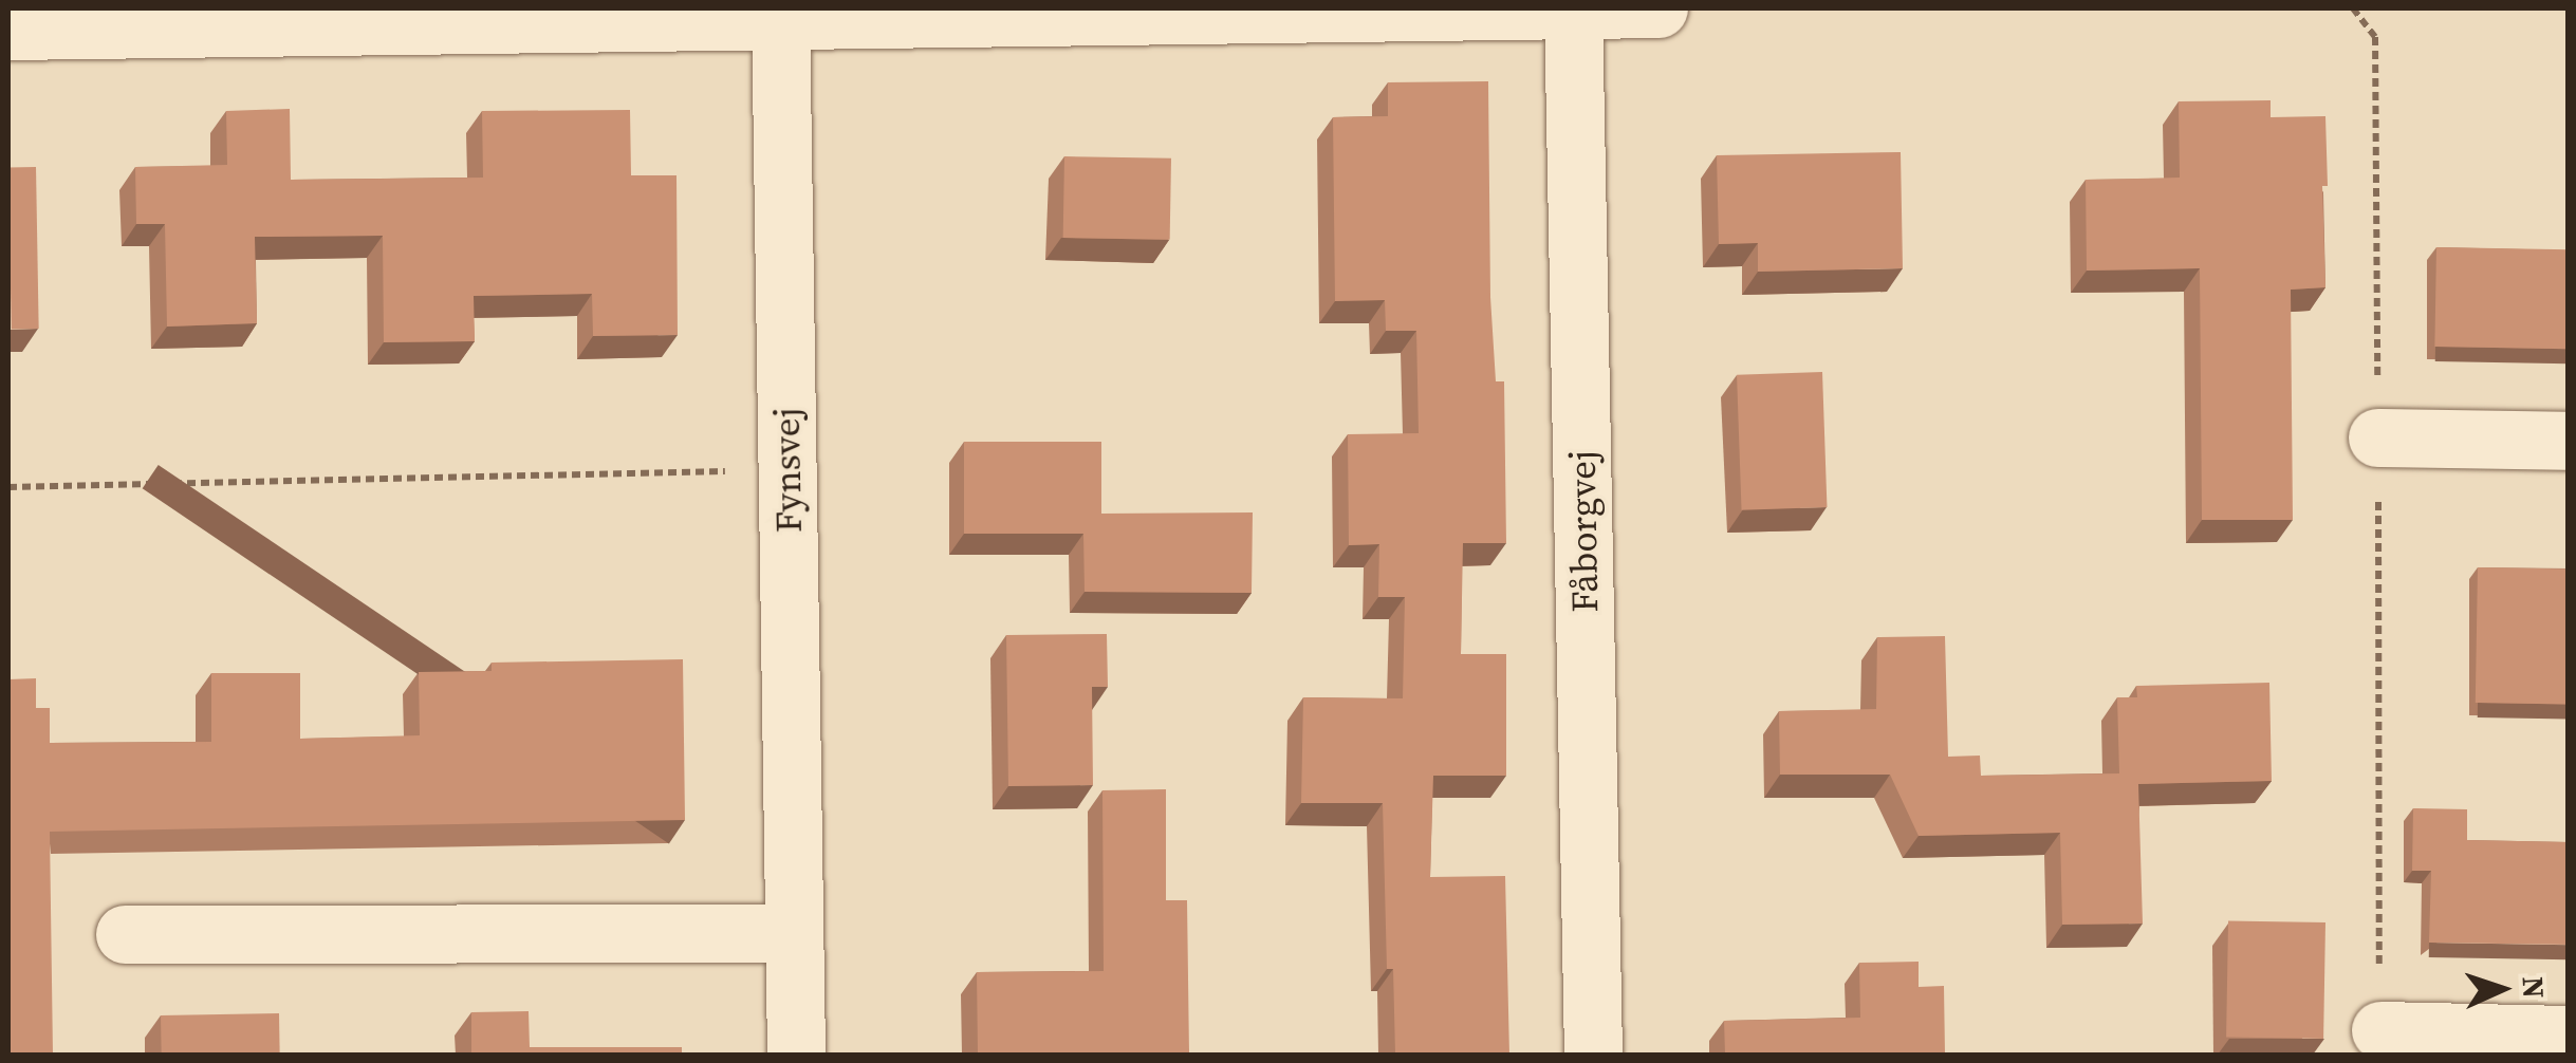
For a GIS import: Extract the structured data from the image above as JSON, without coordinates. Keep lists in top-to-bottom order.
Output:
{
  "streets": {
    "street": ["Fynsvej", "Fåborgvej"]
  },
  "north": "right"
}
